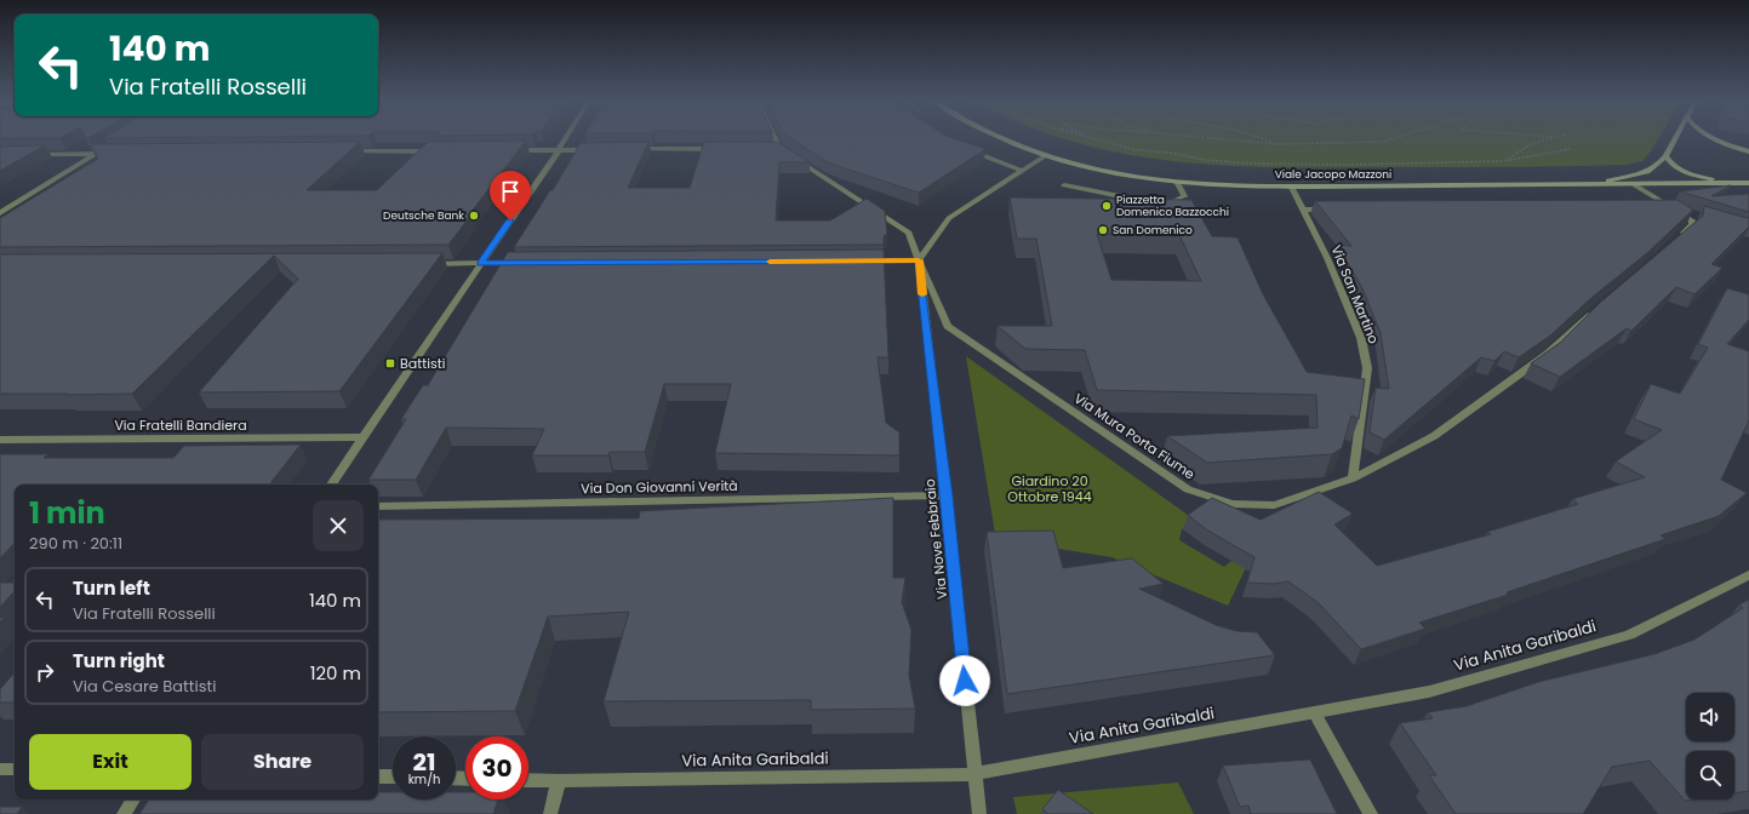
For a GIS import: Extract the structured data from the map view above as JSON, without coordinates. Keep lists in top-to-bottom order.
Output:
{
  "streets": {
    "street": [
      "Viale Jacopo Mazzoni",
      "Via San Martino",
      "Via Fratelli Bandiera",
      "Via Mura Porta Fiume",
      "Via Don Giovanni Verità",
      "Via Nove Febbraio",
      "Via Anita Garibaldi"
    ]
  },
  "crossings": [
    ["Viale Jacopo Mazzoni", "Via San Martino"],
    ["Via San Martino", "Via Mura Porta Fiume"],
    ["Via Mura Porta Fiume", "Via Nove Febbraio"],
    ["Via Don Giovanni Verità", "Via Nove Febbraio"],
    ["Via Nove Febbraio", "Via Anita Garibaldi"]
  ],
  "parks": ["Giardino 20 Ottobre 1944"],
  "places": {
    "other": ["Piazzetta Domenico Bazzocchi", "Deutsche Bank", "San Domenico"],
    "transit": ["Battisti"]
  },
  "page": {
    "turn": ["140 m", "Via Fratelli Rosselli"],
    "heading": ["1 min", "290 m · 20:11"],
    "list": [
      {
        "name": "Turn left",
        "note": "Via Fratelli Rosselli",
        "value": "140 m"
      },
      {
        "name": "Turn right",
        "note": "Via Cesare Battisti",
        "value": "120 m"
      }
    ],
    "buttons": ["Exit", "Share"],
    "speed": "21 km/h",
    "limit": "30"
  }
}
